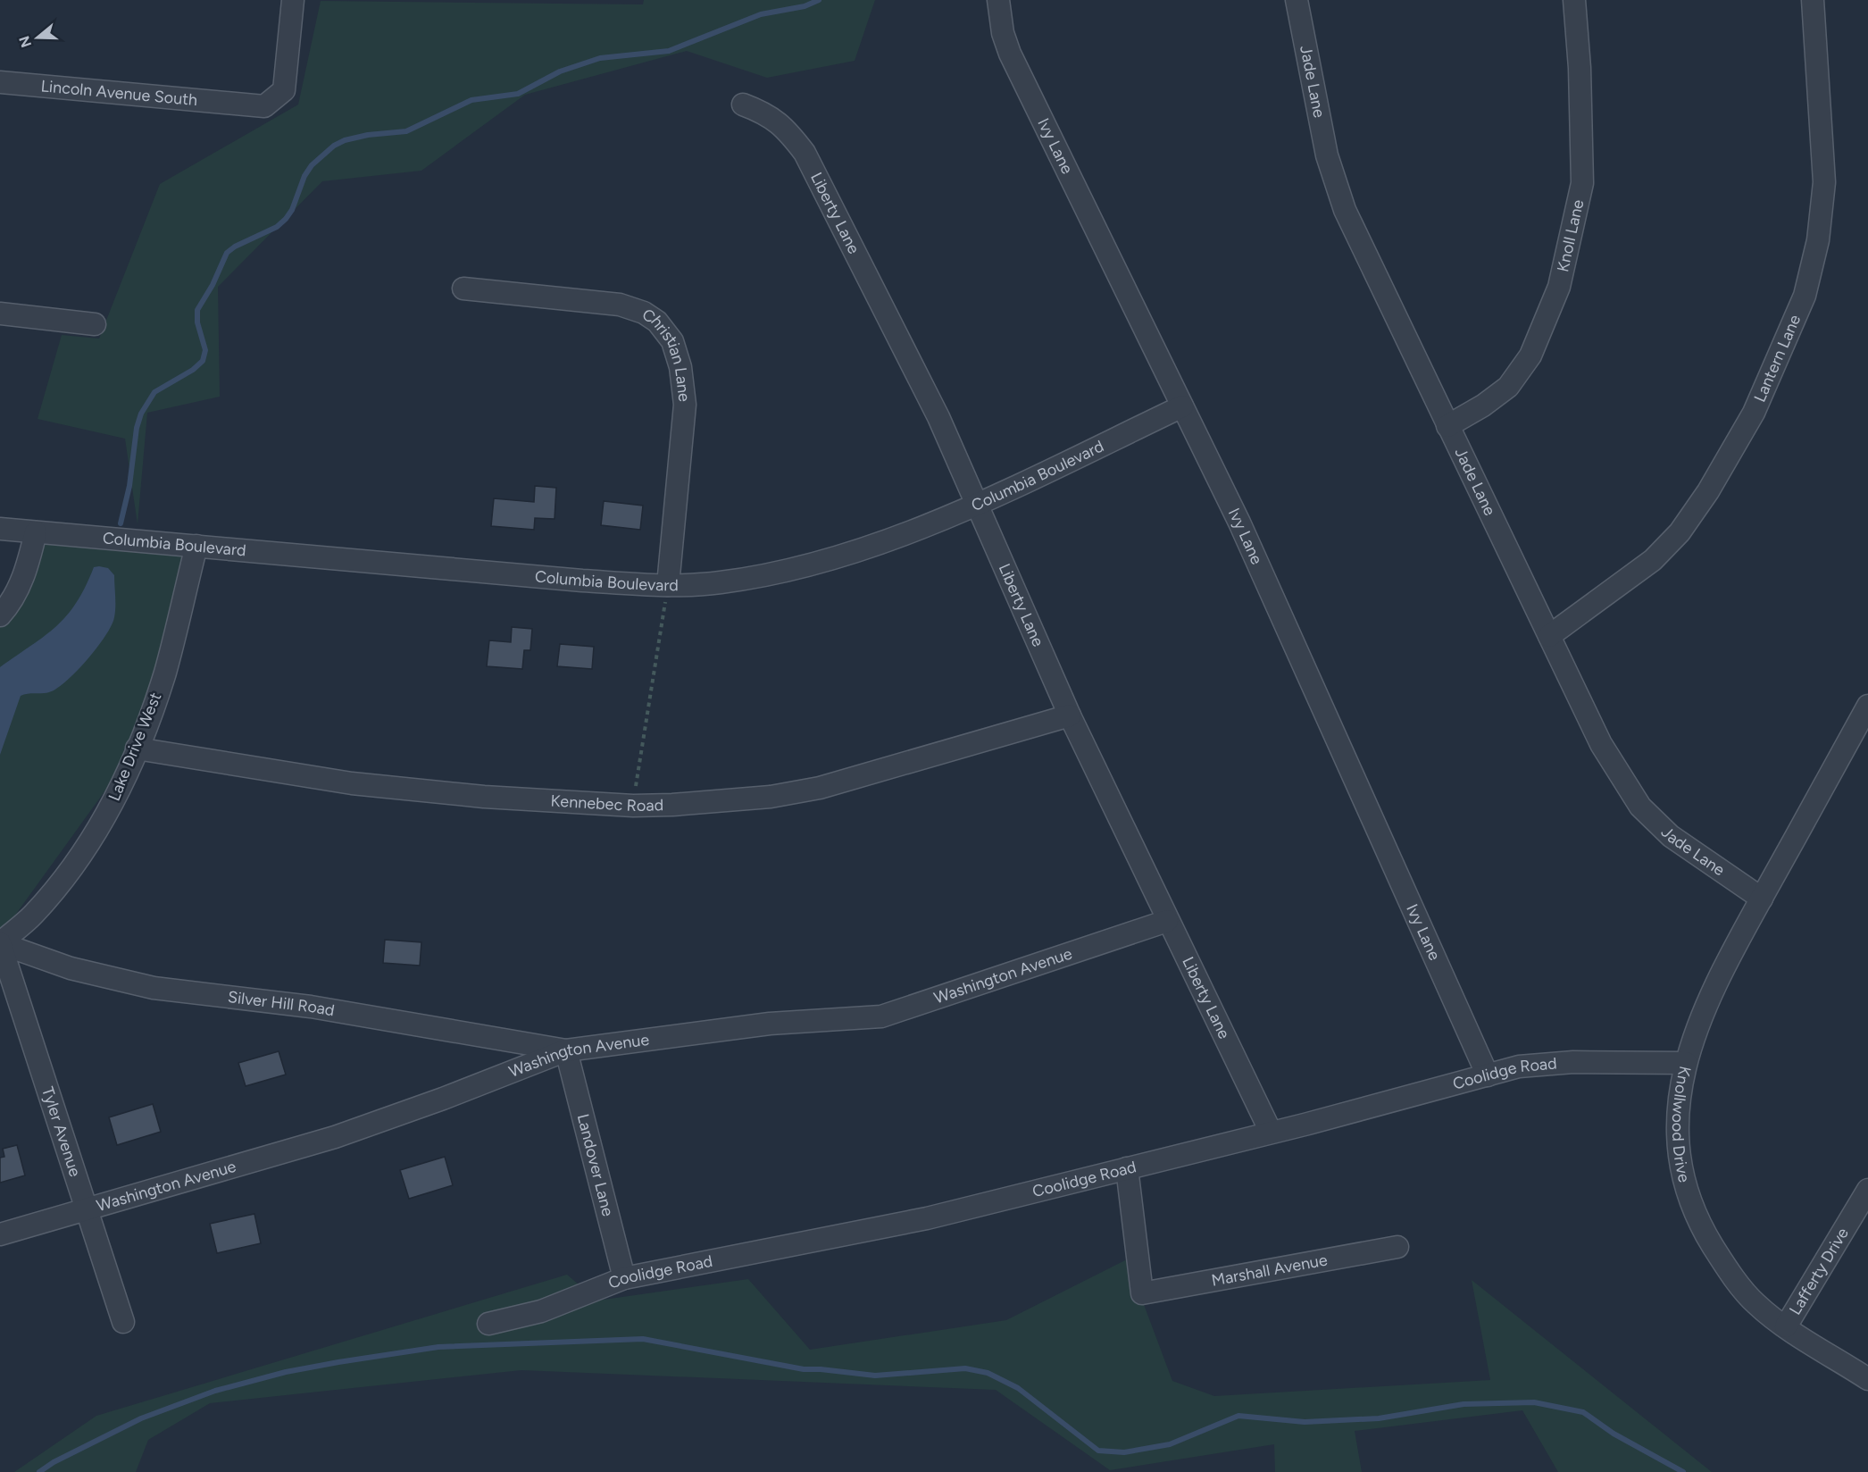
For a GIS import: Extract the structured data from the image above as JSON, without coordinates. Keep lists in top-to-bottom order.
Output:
{
  "streets": {
    "street": [
      "Jade Lane",
      "Lincoln Avenue South",
      "Ivy Lane",
      "Liberty Lane",
      "Knoll Lane",
      "Lantern Lane",
      "Christian Lane",
      "Columbia Boulevard",
      "Lake Drive West",
      "Kennebec Road",
      "Washington Avenue",
      "Silver Hill Road",
      "Coolidge Road",
      "Knollwood Drive",
      "Tyler Avenue",
      "Landover Lane",
      "Marshall Avenue",
      "Lafferty Drive"
    ]
  },
  "crossings": [
    ["Jade Lane", "Knoll Lane"],
    ["Jade Lane", "Lantern Lane"],
    ["Jade Lane", "Knollwood Drive"],
    ["Ivy Lane", "Columbia Boulevard"],
    ["Ivy Lane", "Coolidge Road"],
    ["Liberty Lane", "Columbia Boulevard"],
    ["Liberty Lane", "Kennebec Road"],
    ["Liberty Lane", "Washington Avenue"],
    ["Liberty Lane", "Coolidge Road"],
    ["Christian Lane", "Columbia Boulevard"],
    ["Columbia Boulevard", "Lake Drive West"],
    ["Lake Drive West", "Kennebec Road"],
    ["Lake Drive West", "Silver Hill Road"],
    ["Lake Drive West", "Tyler Avenue"],
    ["Washington Avenue", "Silver Hill Road"],
    ["Washington Avenue", "Tyler Avenue"],
    ["Washington Avenue", "Landover Lane"],
    ["Silver Hill Road", "Tyler Avenue"],
    ["Silver Hill Road", "Landover Lane"],
    ["Coolidge Road", "Knollwood Drive"],
    ["Coolidge Road", "Landover Lane"],
    ["Coolidge Road", "Marshall Avenue"],
    ["Knollwood Drive", "Lafferty Drive"]
  ],
  "north": "left"
}
